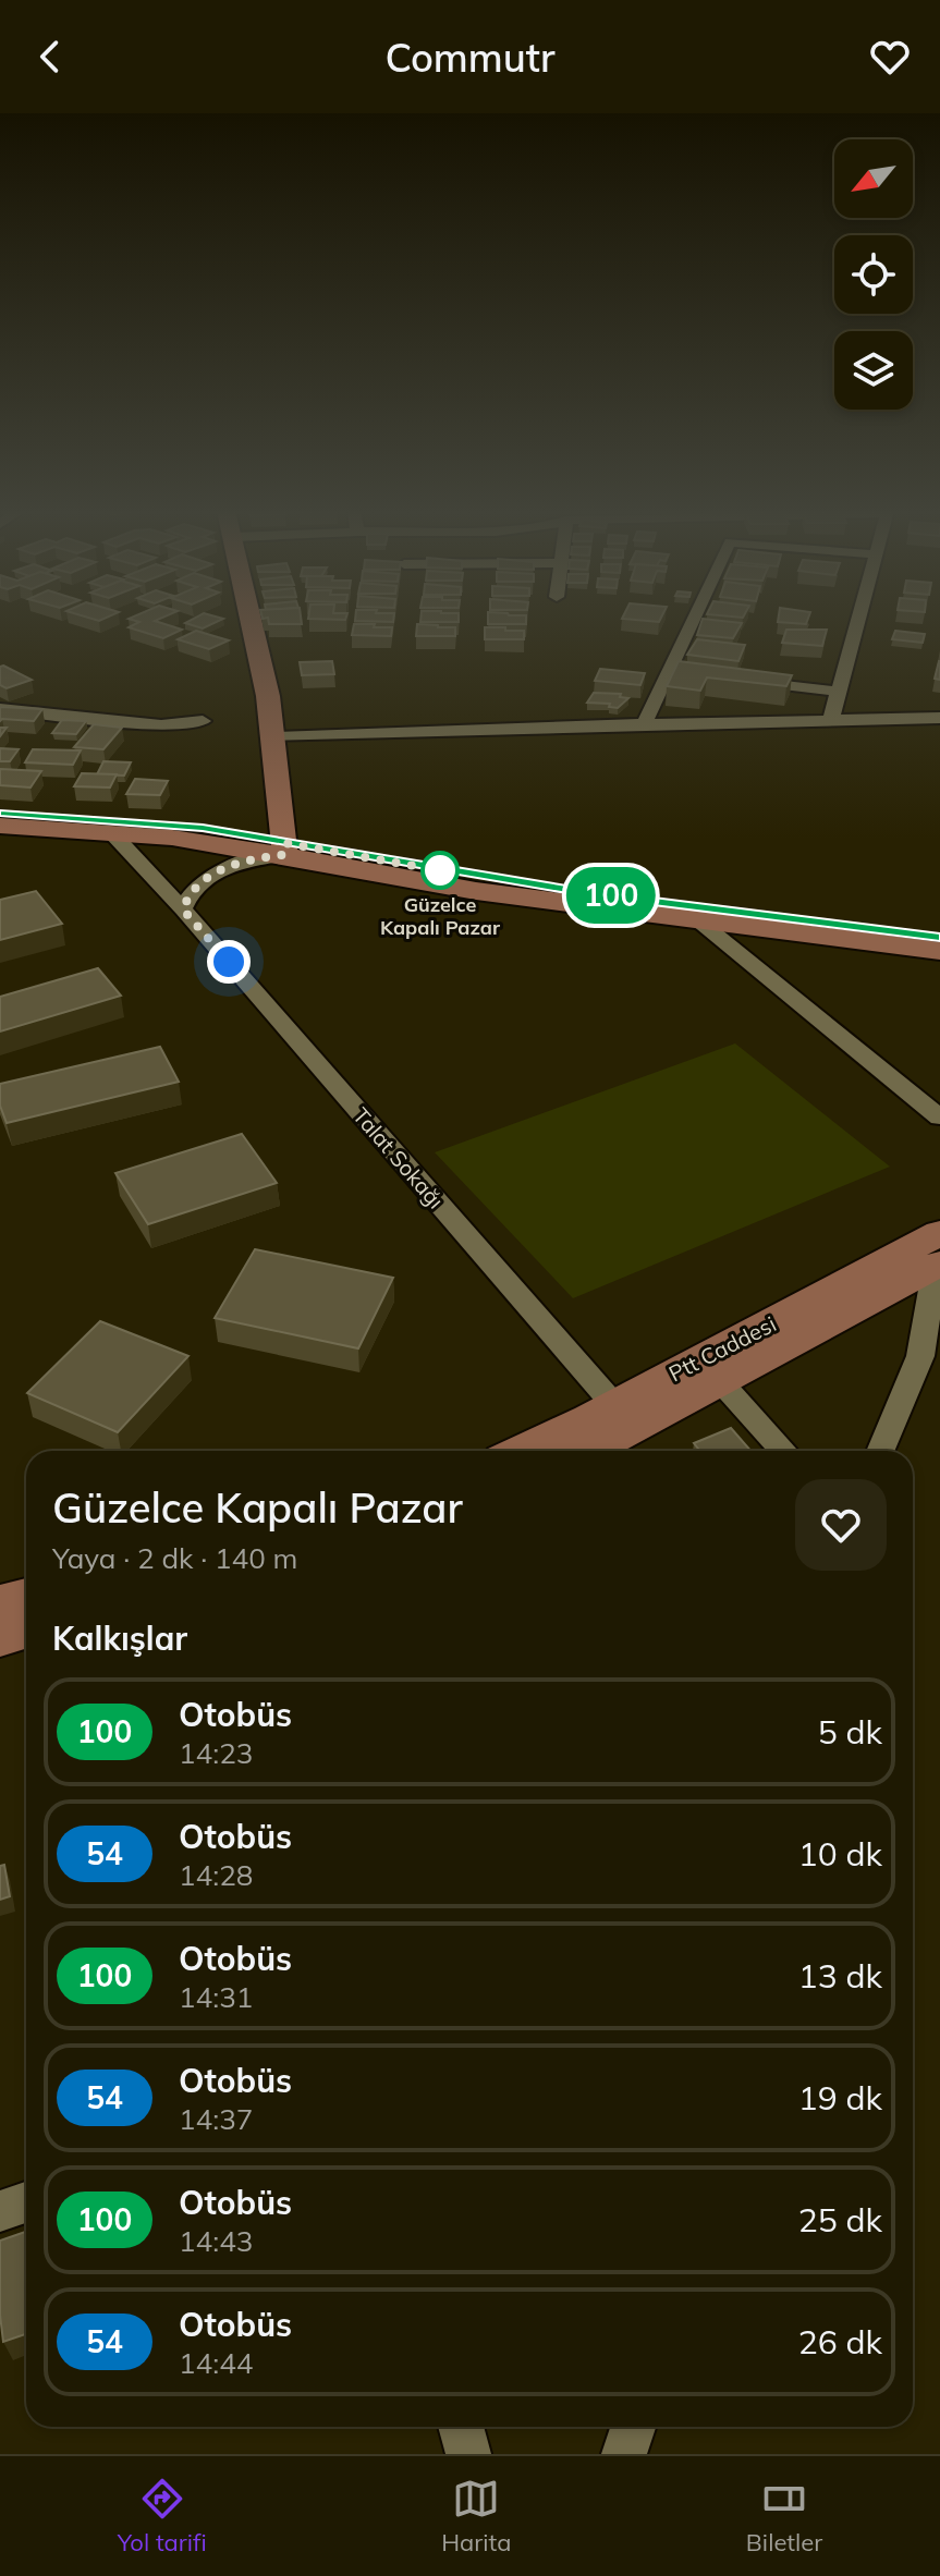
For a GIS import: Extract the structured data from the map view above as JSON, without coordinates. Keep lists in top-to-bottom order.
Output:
{
  "streets": {
    "main road": ["Ptt Caddesi"],
    "street": ["Talat Sokağı"]
  },
  "crossings": [
    ["Talat Sokağı", "Ptt Caddesi"]
  ],
  "places": ["Güzelce Kapalı Pazar"],
  "lines": ["bus line 100"],
  "north": "bottom left",
  "page": {
    "header": "Commutr",
    "on_map": "100",
    "heading": [
      ["Güzelce Kapalı Pazar", "Yaya · 2 dk · 140 m"],
      "Kalkışlar"
    ],
    "list": [
      {
        "mark": "100",
        "name": "Otobüs",
        "note": "14:23",
        "value": "5 dk"
      },
      {
        "mark": "54",
        "name": "Otobüs",
        "note": "14:28",
        "value": "10 dk"
      },
      {
        "mark": "100",
        "name": "Otobüs",
        "note": "14:31",
        "value": "13 dk"
      },
      {
        "mark": "54",
        "name": "Otobüs",
        "note": "14:37",
        "value": "19 dk"
      },
      {
        "mark": "100",
        "name": "Otobüs",
        "note": "14:43",
        "value": "25 dk"
      },
      {
        "mark": "54",
        "name": "Otobüs",
        "note": "14:44",
        "value": "26 dk"
      }
    ],
    "tabs": ["Yol tarifi", "Harita", "Biletler"]
  }
}
